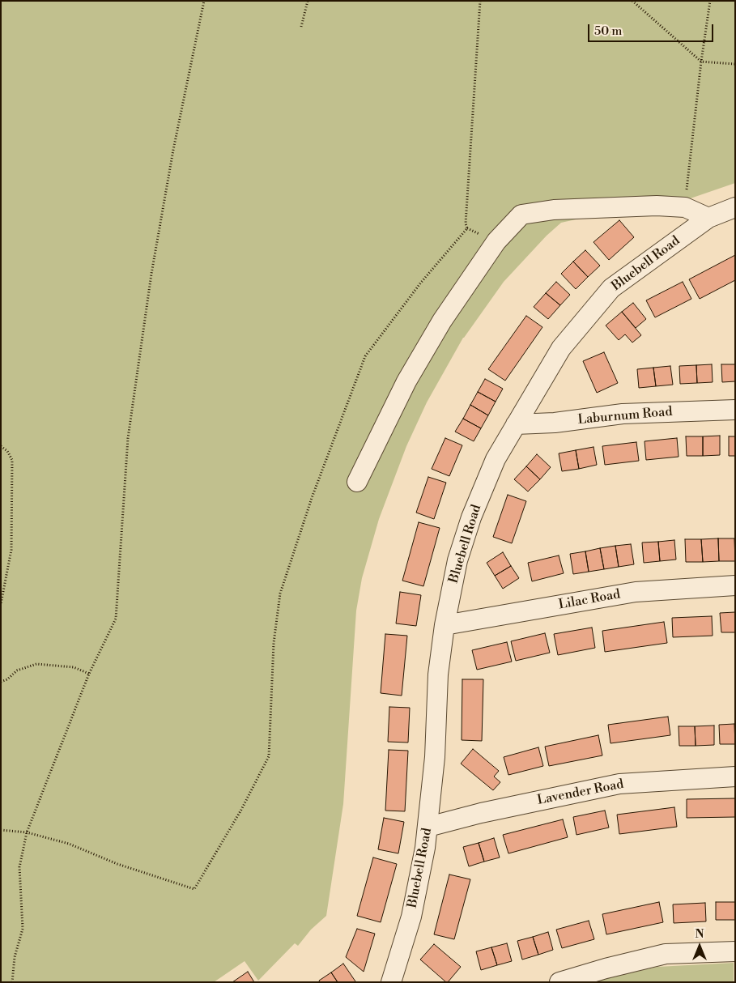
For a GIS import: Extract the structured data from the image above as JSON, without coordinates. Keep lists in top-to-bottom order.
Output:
{
  "streets": {
    "street": [
      "Bluebell Road",
      "Laburnum Road",
      "Lilac Road",
      "Lavender Road"
    ]
  },
  "crossings": [
    ["Bluebell Road", "Laburnum Road"],
    ["Bluebell Road", "Lilac Road"],
    ["Bluebell Road", "Lavender Road"]
  ],
  "scale_bar": "50 m",
  "north": "top"
}
